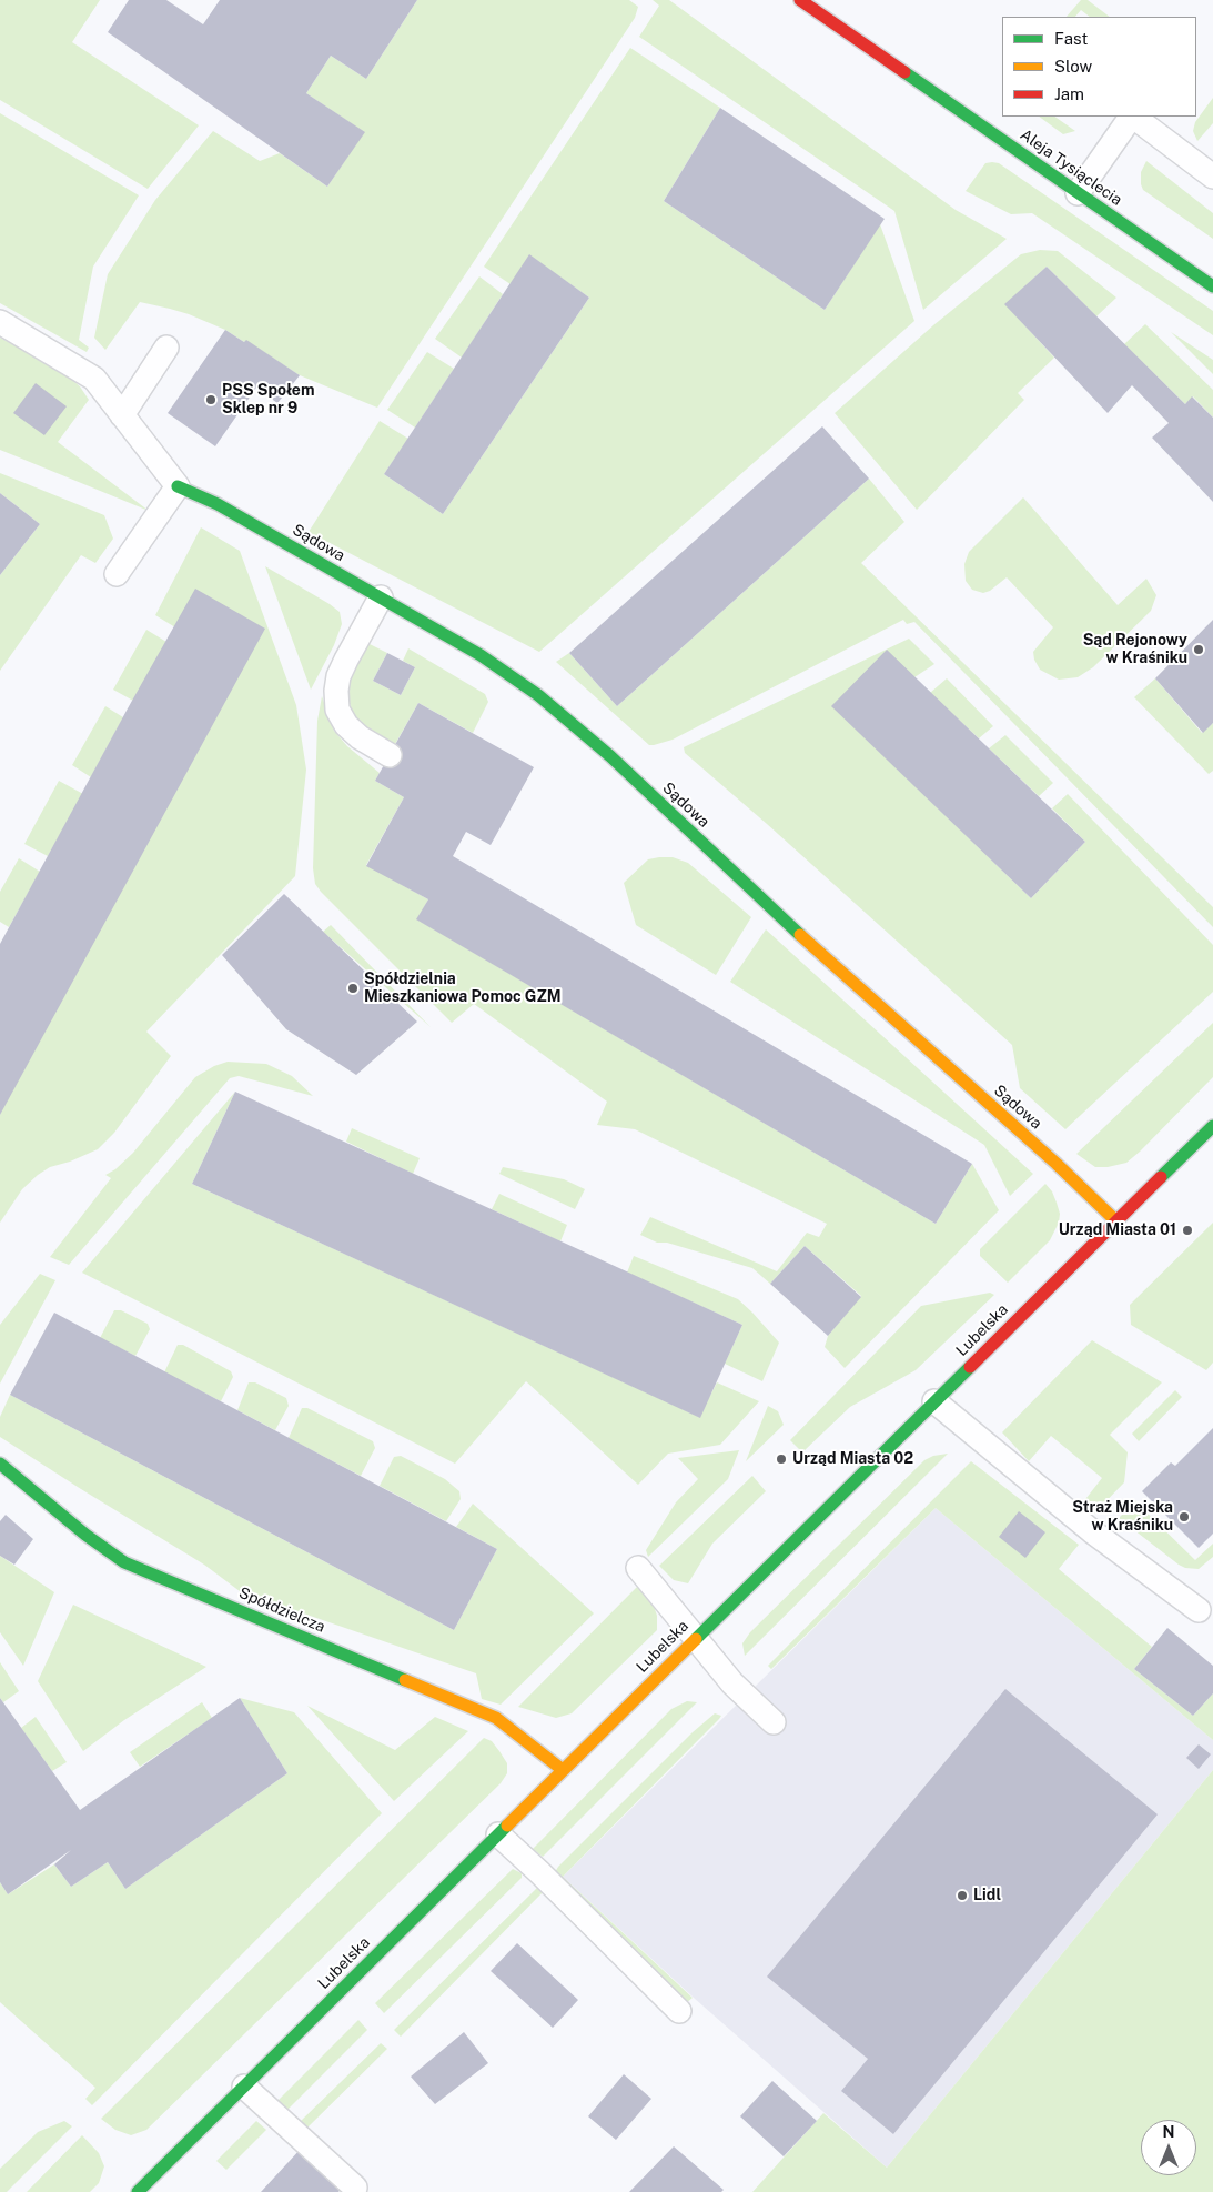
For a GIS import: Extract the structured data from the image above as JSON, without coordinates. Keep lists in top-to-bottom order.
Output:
{
  "streets": {
    "street": [
      "Aleja Tysiąclecia",
      "Sądowa",
      "Lubelska",
      "Spółdzielcza"
    ]
  },
  "crossings": [
    ["Sądowa", "Lubelska"],
    ["Lubelska", "Spółdzielcza"]
  ],
  "places": [
    "PSS Społem Sklep nr 9",
    "Sąd Rejonowy w Kraśniku",
    "Spółdzielnia Mieszkaniowa Pomoc GZM",
    "Urząd Miasta 01",
    "Urząd Miasta 02",
    "Straż Miejska w Kraśniku",
    "Lidl"
  ],
  "legend": ["Fast", "Slow", "Jam"],
  "north": "top"
}
